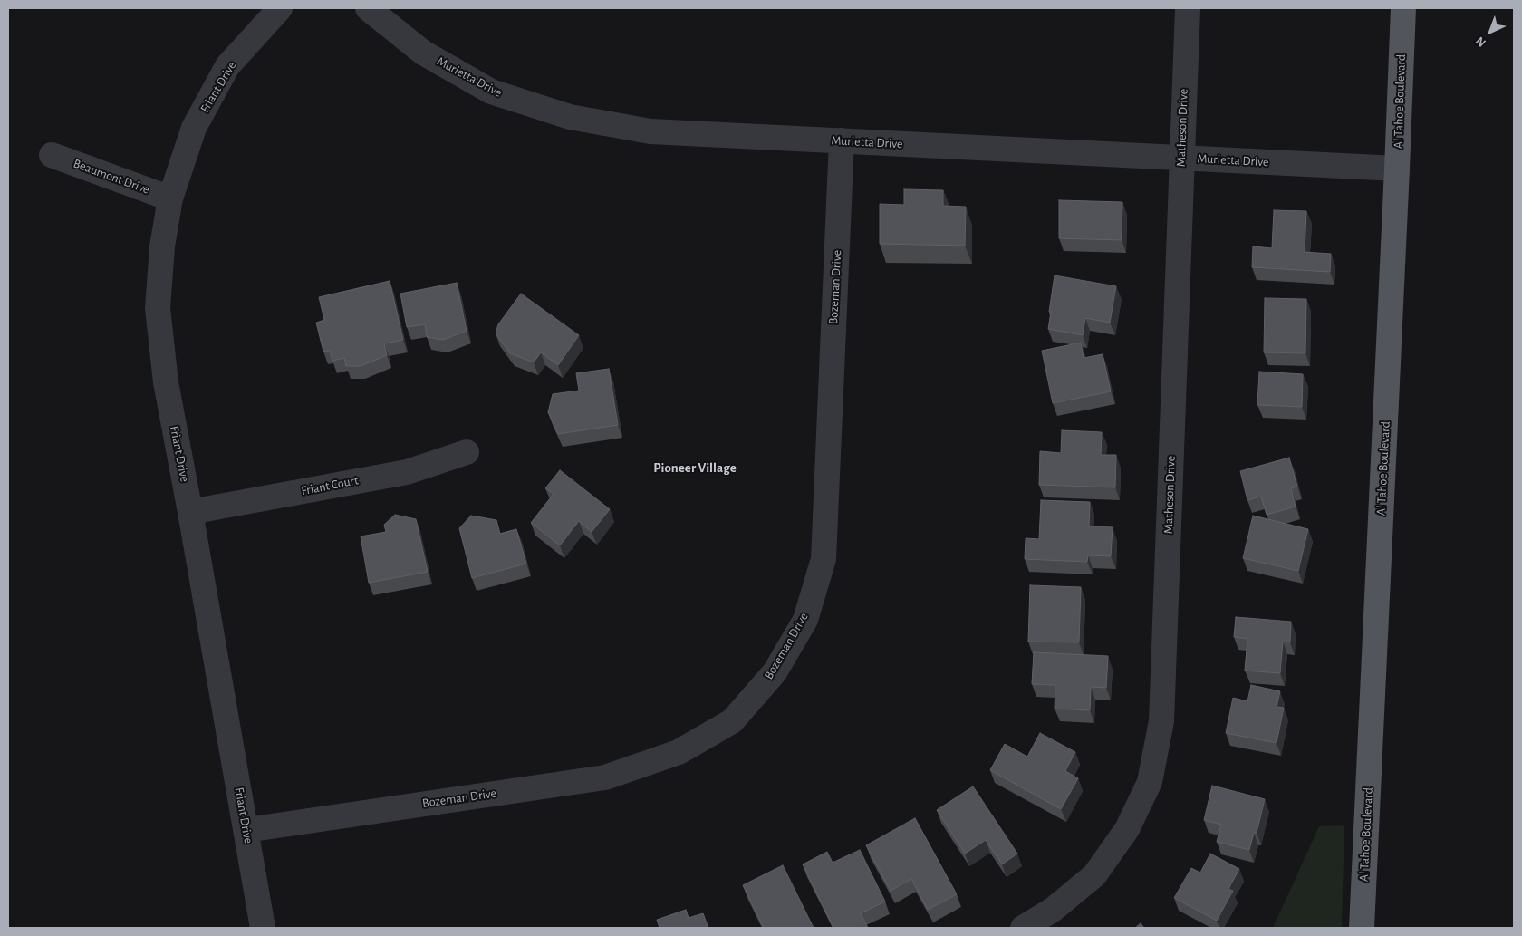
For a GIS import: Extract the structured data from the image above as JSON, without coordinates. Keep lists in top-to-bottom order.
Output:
{
  "streets": {
    "main road": ["Al Tahoe Boulevard"],
    "street": [
      "Murietta Drive",
      "Friant Drive",
      "Matheson Drive",
      "Beaumont Drive",
      "Bozeman Drive",
      "Friant Court"
    ]
  },
  "crossings": [
    ["Murietta Drive", "Al Tahoe Boulevard"],
    ["Murietta Drive", "Matheson Drive"],
    ["Murietta Drive", "Bozeman Drive"],
    ["Friant Drive", "Beaumont Drive"],
    ["Friant Drive", "Bozeman Drive"],
    ["Friant Drive", "Friant Court"]
  ],
  "districts": ["Pioneer Village"],
  "north": "bottom left"
}
